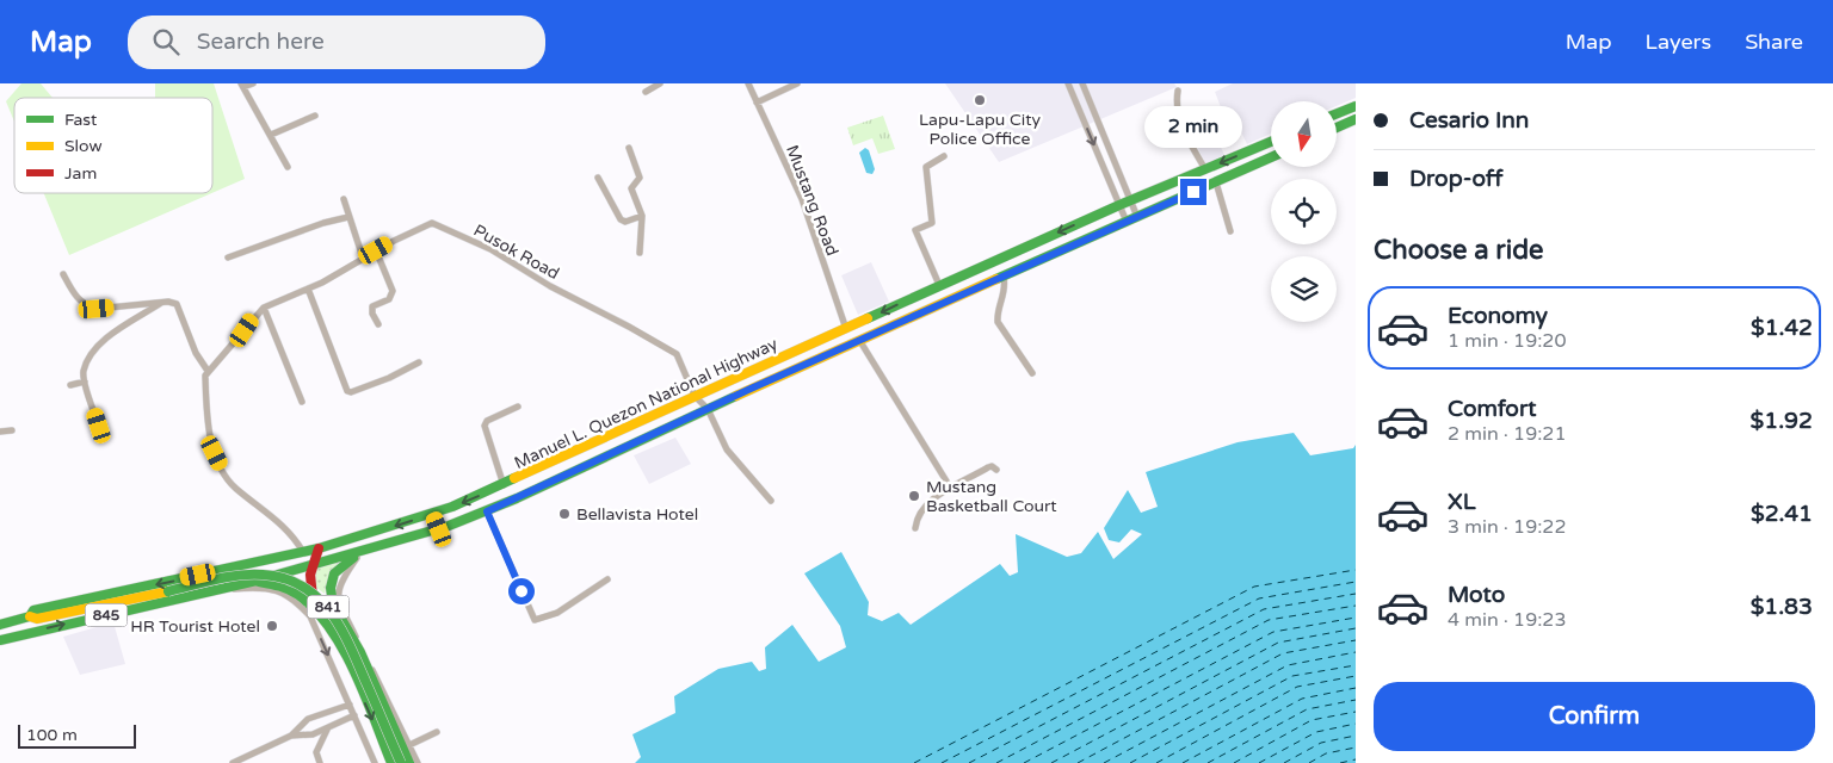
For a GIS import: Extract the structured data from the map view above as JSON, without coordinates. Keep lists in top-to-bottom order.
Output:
{
  "streets": {
    "main road": ["Manuel L. Quezon National Highway", "841", "845"],
    "street": ["Mustang Road", "Pusok Road"]
  },
  "crossings": [
    ["Mustang Road", "Manuel L. Quezon National Highway"],
    ["Pusok Road", "Manuel L. Quezon National Highway"],
    ["Manuel L. Quezon National Highway", "841"]
  ],
  "places": [
    "Lapu-Lapu City Police Office",
    "Mustang Basketball Court",
    "Bellavista Hotel",
    "HR Tourist Hotel"
  ],
  "legend": ["Fast", "Slow", "Jam"],
  "scale_bar": "100 m",
  "north": "bottom",
  "page": {
    "header": "Map",
    "search": "Search here",
    "nav": ["Map", "Layers", "Share"],
    "banner": ["Cesario Inn", "Drop-off"],
    "bubble": "2 min",
    "heading": "Choose a ride",
    "list": [
      {
        "name": "Economy",
        "note": "1 min · 19:20",
        "value": "$1.42"
      },
      {
        "name": "Comfort",
        "note": "2 min · 19:21",
        "value": "$1.92"
      },
      {
        "name": "XL",
        "note": "3 min · 19:22",
        "value": "$2.41"
      },
      {
        "name": "Moto",
        "note": "4 min · 19:23",
        "value": "$1.83"
      }
    ],
    "buttons": "Confirm",
    "scale": "100 m"
  }
}
